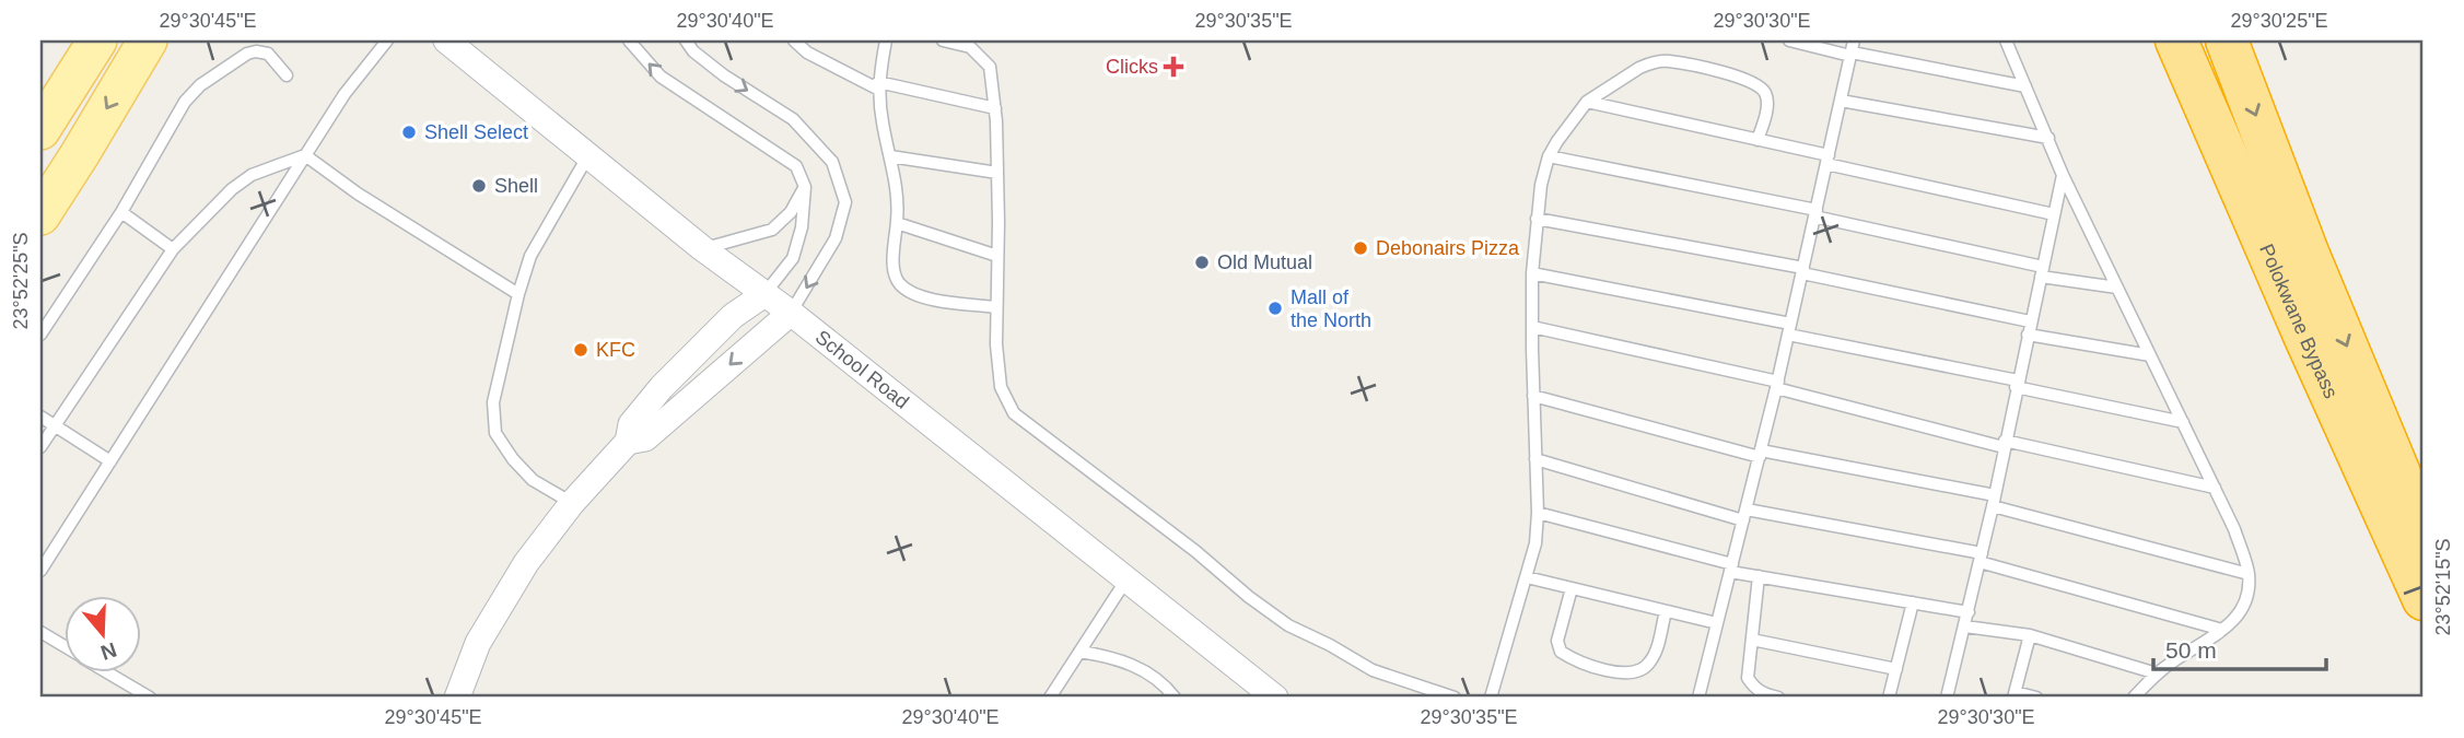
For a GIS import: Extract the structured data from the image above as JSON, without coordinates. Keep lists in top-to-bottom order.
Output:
{
  "streets": {
    "highway": ["Polokwane Bypass"],
    "street": ["School Road"]
  },
  "places": {
    "health": ["Clicks"],
    "other": [
      "Shell Select",
      "Shell",
      "Debonairs Pizza",
      "Old Mutual",
      "Mall of the North",
      "KFC"
    ]
  },
  "scale_bar": "50 m",
  "north": "bottom",
  "coordinates": [
    "29°30'45\"E",
    "29°30'40\"E",
    "29°30'35\"E",
    "29°30'30\"E",
    "29°30'25\"E",
    "23°52'25\"S",
    "23°52'15\"S"
  ]
}
